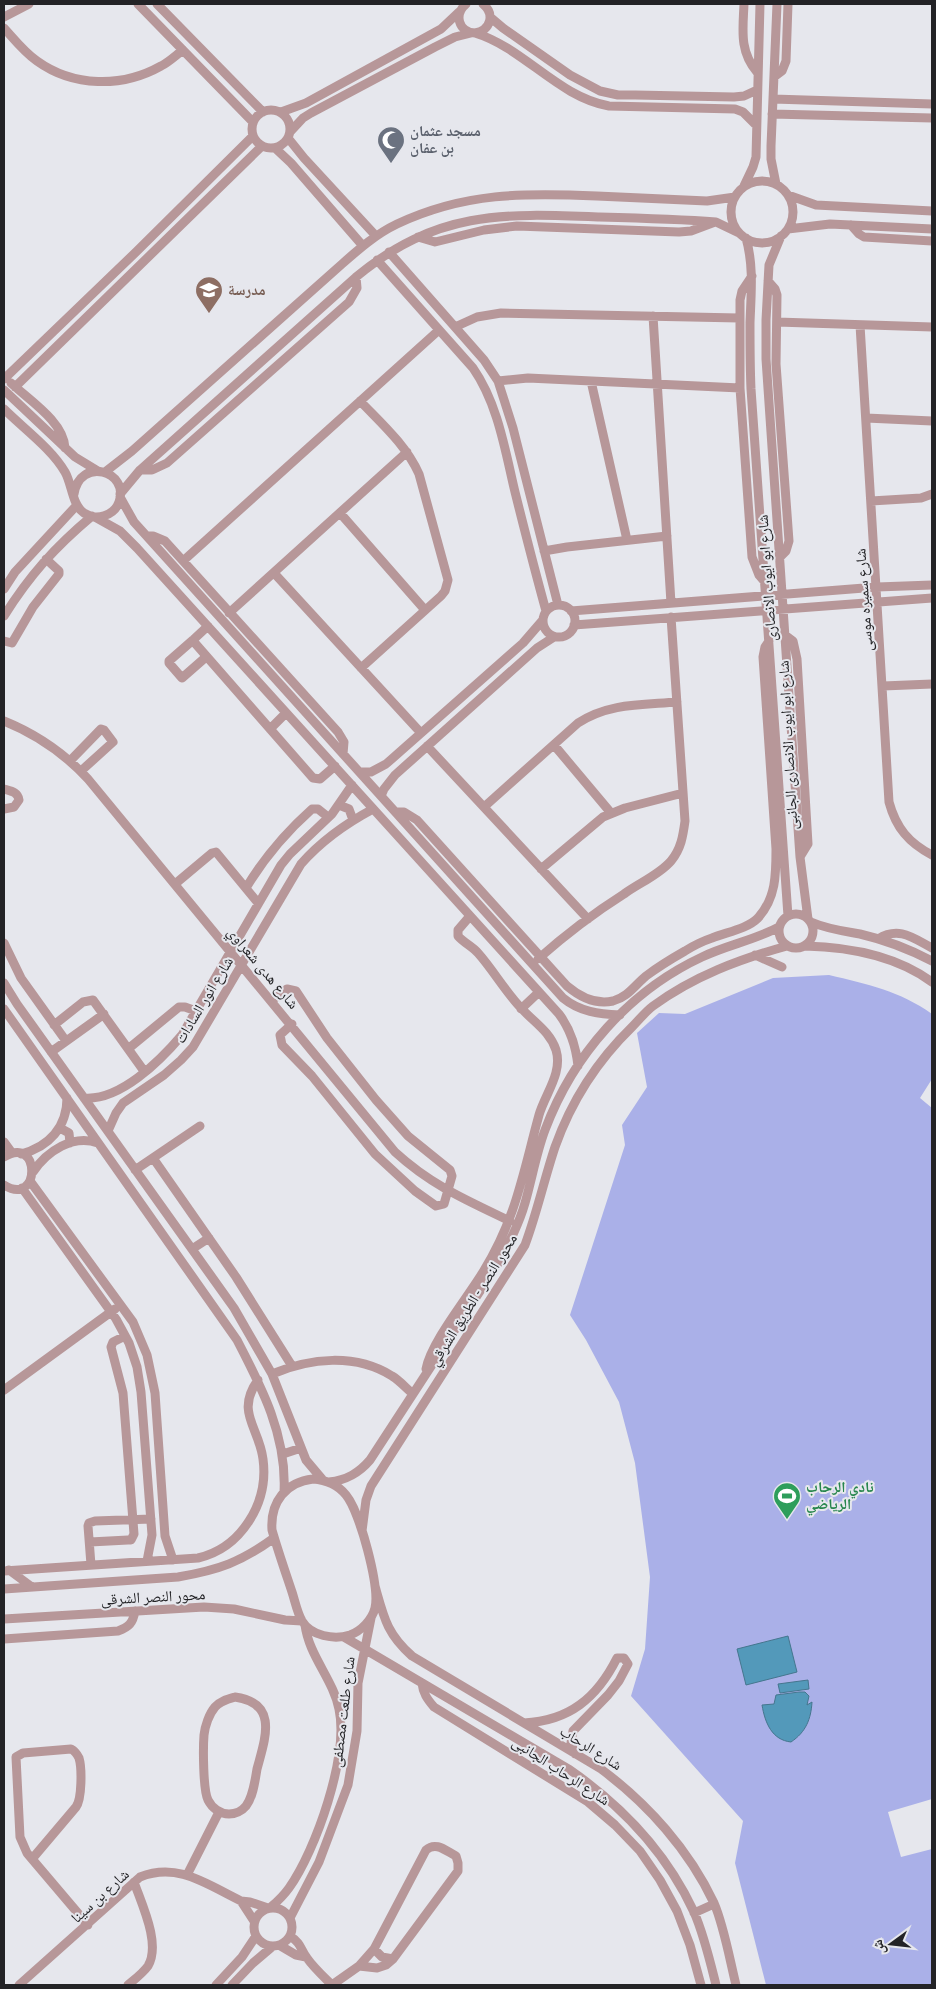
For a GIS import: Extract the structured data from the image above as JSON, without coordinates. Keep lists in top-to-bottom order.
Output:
{
  "streets": {
    "street": [
      "شارع ابو ايوب الانصارى",
      "شارع سميره موسى",
      "شارع هدى شعراوي",
      "شارع انور السادات",
      "محور النصر - الطريق الشرقي",
      "محور النصر الشرقى",
      "شارع طلعت مصطفى",
      "شارع الرحاب",
      "شارع الرحاب الجانبى",
      "شارع بن سينا"
    ]
  },
  "crossings": [
    ["شارع ابو ايوب الانصارى", "محور النصر - الطريق الشرقي"],
    ["شارع هدى شعراوي", "شارع انور السادات"],
    ["محور النصر - الطريق الشرقي", "شارع طلعت مصطفى"],
    ["محور النصر الشرقى", "شارع طلعت مصطفى"],
    ["شارع طلعت مصطفى", "شارع الرحاب"],
    ["شارع طلعت مصطفى", "شارع بن سينا"],
    ["شارع الرحاب", "شارع الرحاب الجانبى"]
  ],
  "places": {
    "mosque": ["مسجد عثمان بن عفان"],
    "school or university": ["مدرسة"],
    "sports": ["نادي الرحاب الرياضي"]
  },
  "north": "left"
}
